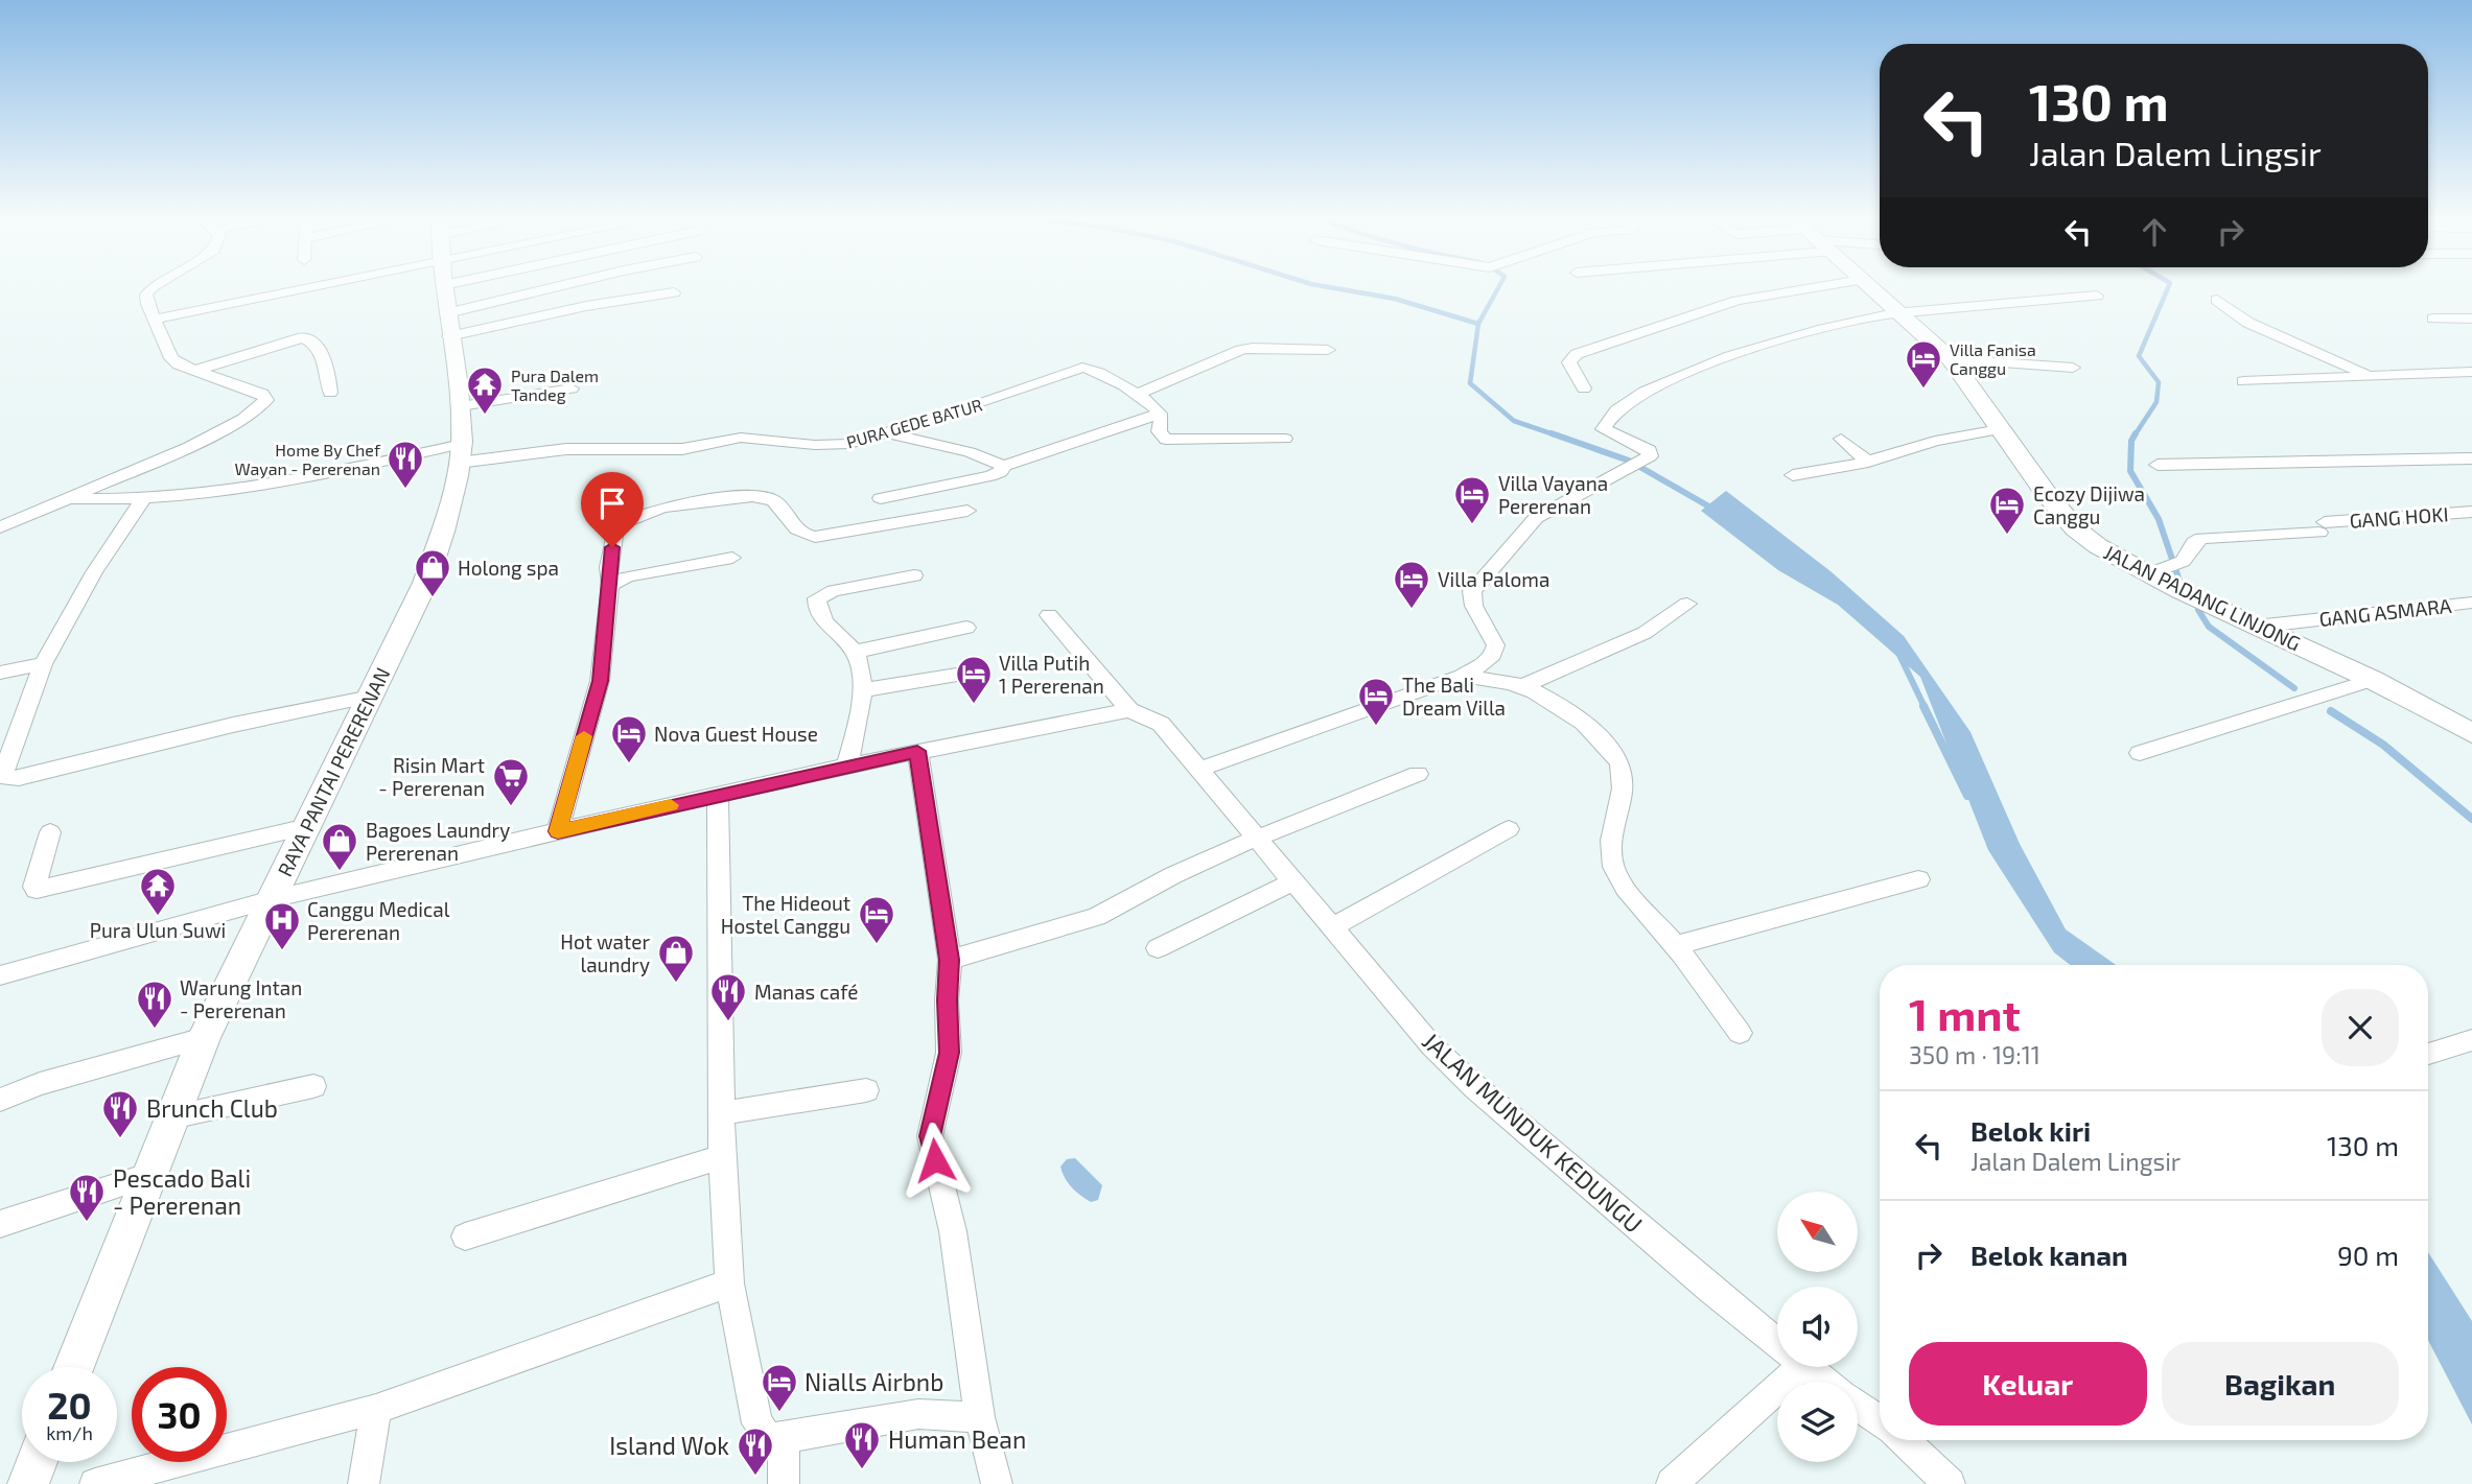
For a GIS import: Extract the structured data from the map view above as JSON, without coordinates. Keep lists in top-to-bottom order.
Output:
{
  "streets": {
    "street": [
      "PURA GEDE BATUR",
      "GANG HOKI",
      "JALAN PADANG LINJONG",
      "GANG ASMARA",
      "RAYA PANTAI PERERENAN",
      "JALAN MUNDUK KEDUNGU"
    ]
  },
  "crossings": [
    ["PURA GEDE BATUR", "RAYA PANTAI PERERENAN"],
    ["GANG HOKI", "JALAN PADANG LINJONG"],
    ["JALAN PADANG LINJONG", "GANG ASMARA"]
  ],
  "places": {
    "hotel": [
      "Villa Fanisa Canggu",
      "Villa Vayana Pererenan",
      "Ecozy Dijiwa Canggu",
      "Villa Paloma",
      "Villa Putih 1 Pererenan",
      "The Bali Dream Villa",
      "Nova Guest House",
      "The Hideout Hostel Canggu",
      "Nialls Airbnb"
    ],
    "temple": ["Pura Dalem Tandeg", "Pura Ulun Suwi"],
    "restaurant": [
      "Home By Chef Wayan - Pererenan",
      "Manas café",
      "Warung Intan - Pererenan",
      "Brunch Club",
      "Pescado Bali - Pererenan",
      "Human Bean",
      "Island Wok"
    ],
    "shop": ["Holong spa", "Bagoes Laundry Pererenan", "Hot water laundry"],
    "supermarket": ["Risin Mart - Pererenan"],
    "hospital": ["Canggu Medical Pererenan"]
  },
  "north": "top left",
  "page": {
    "turn": ["130 m", "Jalan Dalem Lingsir"],
    "heading": ["1 mnt", "350 m · 19:11"],
    "list": [
      {
        "name": "Belok kiri",
        "note": "Jalan Dalem Lingsir",
        "value": "130 m"
      },
      {
        "name": "Belok kanan",
        "value": "90 m"
      }
    ],
    "buttons": ["Keluar", "Bagikan"],
    "speed": "20 km/h",
    "limit": "30"
  }
}
